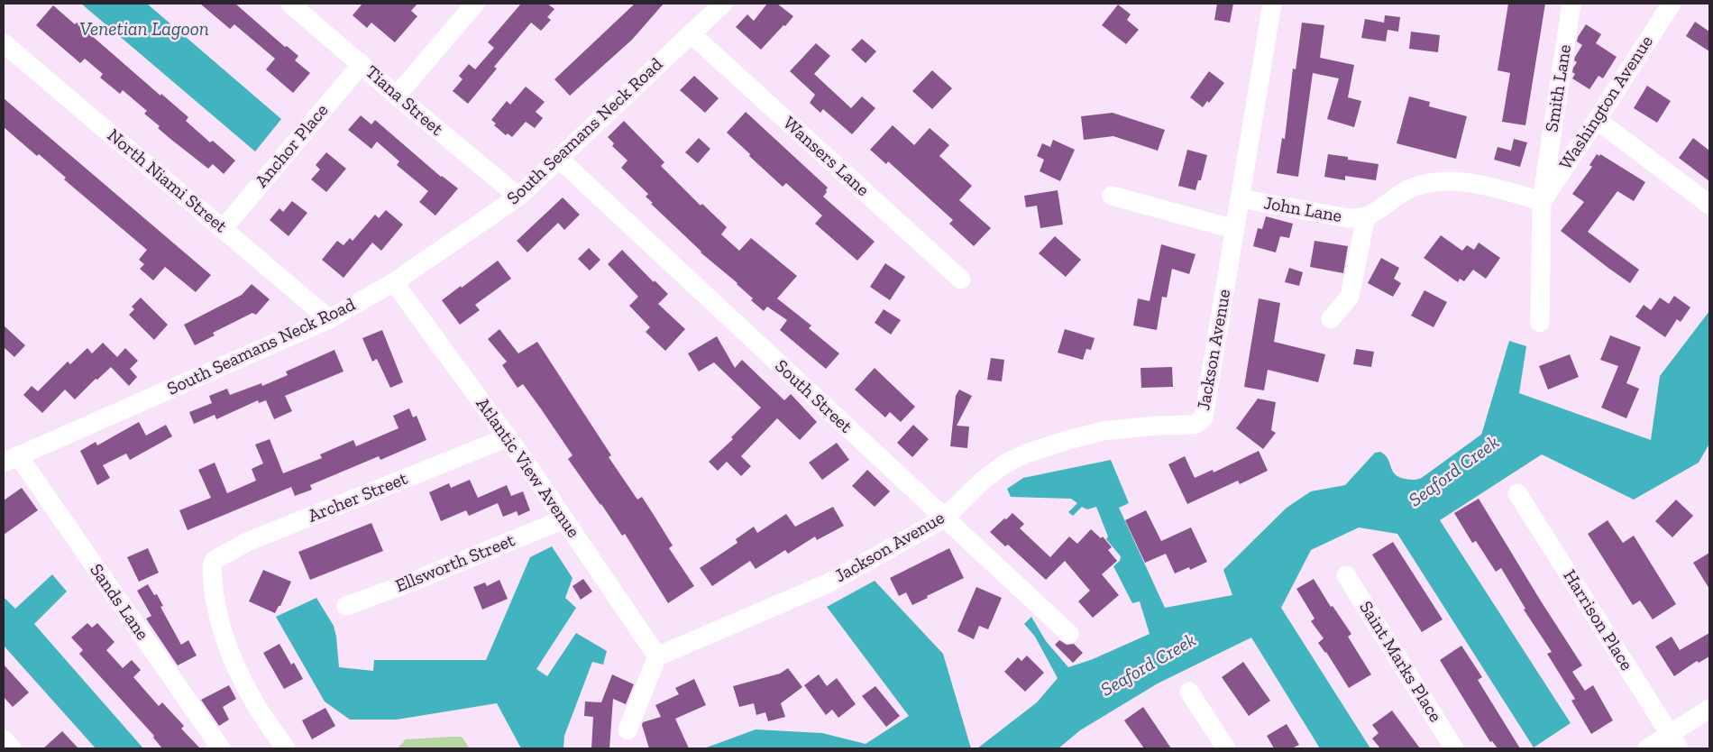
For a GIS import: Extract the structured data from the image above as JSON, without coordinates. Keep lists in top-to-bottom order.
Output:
{
  "streets": {
    "street": [
      "Smith Lane",
      "Tiana Street",
      "Washington Avenue",
      "South Seamans Neck Road",
      "Anchor Place",
      "Wansers Lane",
      "North Niami Street",
      "John Lane",
      "Jackson Avenue",
      "South Street",
      "Atlantic View Avenue",
      "Archer Street",
      "Ellsworth Street",
      "Sands Lane",
      "Harrison Place",
      "Saint Marks Place"
    ]
  },
  "crossings": [
    ["Smith Lane", "Washington Avenue"],
    ["Smith Lane", "John Lane"],
    ["Tiana Street", "South Seamans Neck Road"],
    ["Tiana Street", "Anchor Place"],
    ["Washington Avenue", "John Lane"],
    ["South Seamans Neck Road", "Wansers Lane"],
    ["South Seamans Neck Road", "North Niami Street"],
    ["South Seamans Neck Road", "South Street"],
    ["South Seamans Neck Road", "Atlantic View Avenue"],
    ["South Seamans Neck Road", "Sands Lane"],
    ["Anchor Place", "North Niami Street"],
    ["John Lane", "Jackson Avenue"],
    ["Jackson Avenue", "South Street"],
    ["Jackson Avenue", "Atlantic View Avenue"],
    ["Atlantic View Avenue", "Archer Street"],
    ["Atlantic View Avenue", "Ellsworth Street"]
  ],
  "water": ["Venetian Lagoon", "Seaford Creek"]
}
